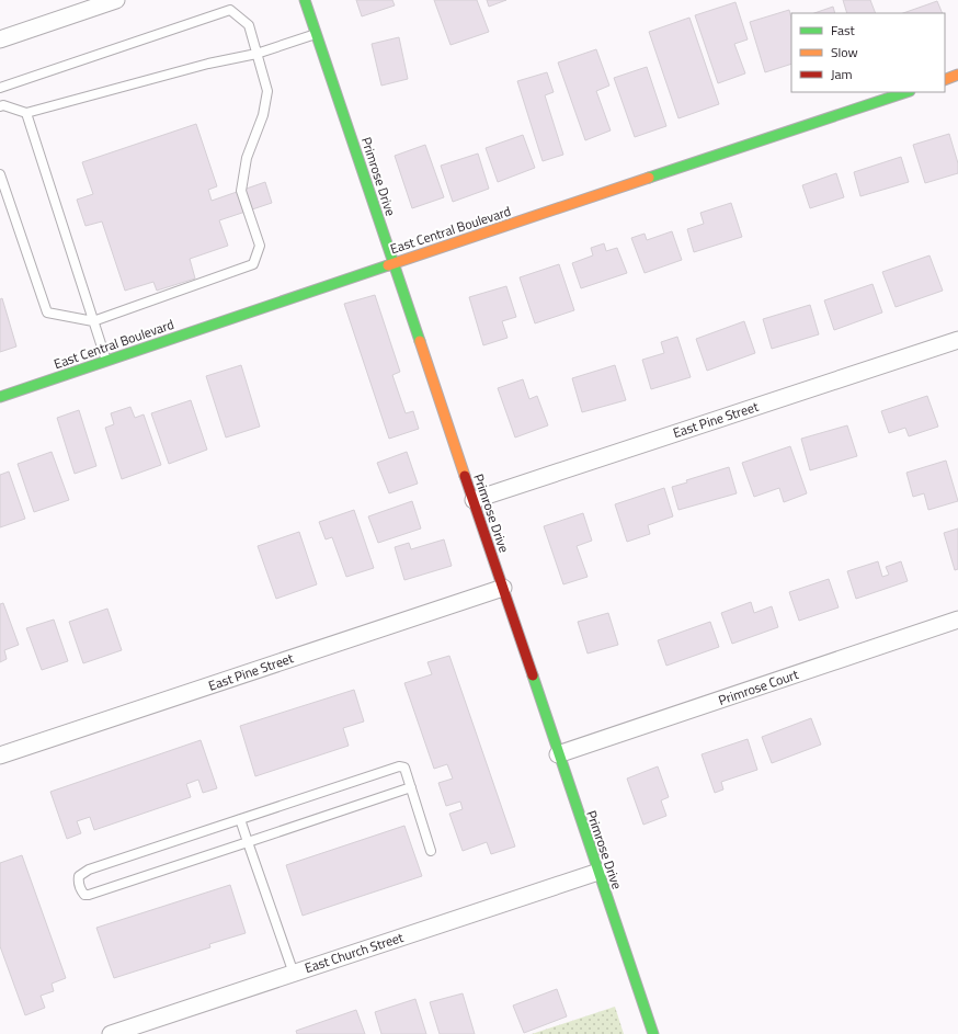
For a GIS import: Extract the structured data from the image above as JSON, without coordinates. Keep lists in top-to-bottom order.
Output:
{
  "streets": {
    "street": [
      "Primrose Drive",
      "East Central Boulevard",
      "East Pine Street",
      "Primrose Court",
      "East Church Street"
    ]
  },
  "crossings": [
    ["Primrose Drive", "East Central Boulevard"],
    ["Primrose Drive", "East Pine Street"],
    ["Primrose Drive", "Primrose Court"],
    ["Primrose Drive", "East Church Street"]
  ],
  "legend": ["Fast", "Slow", "Jam"]
}
